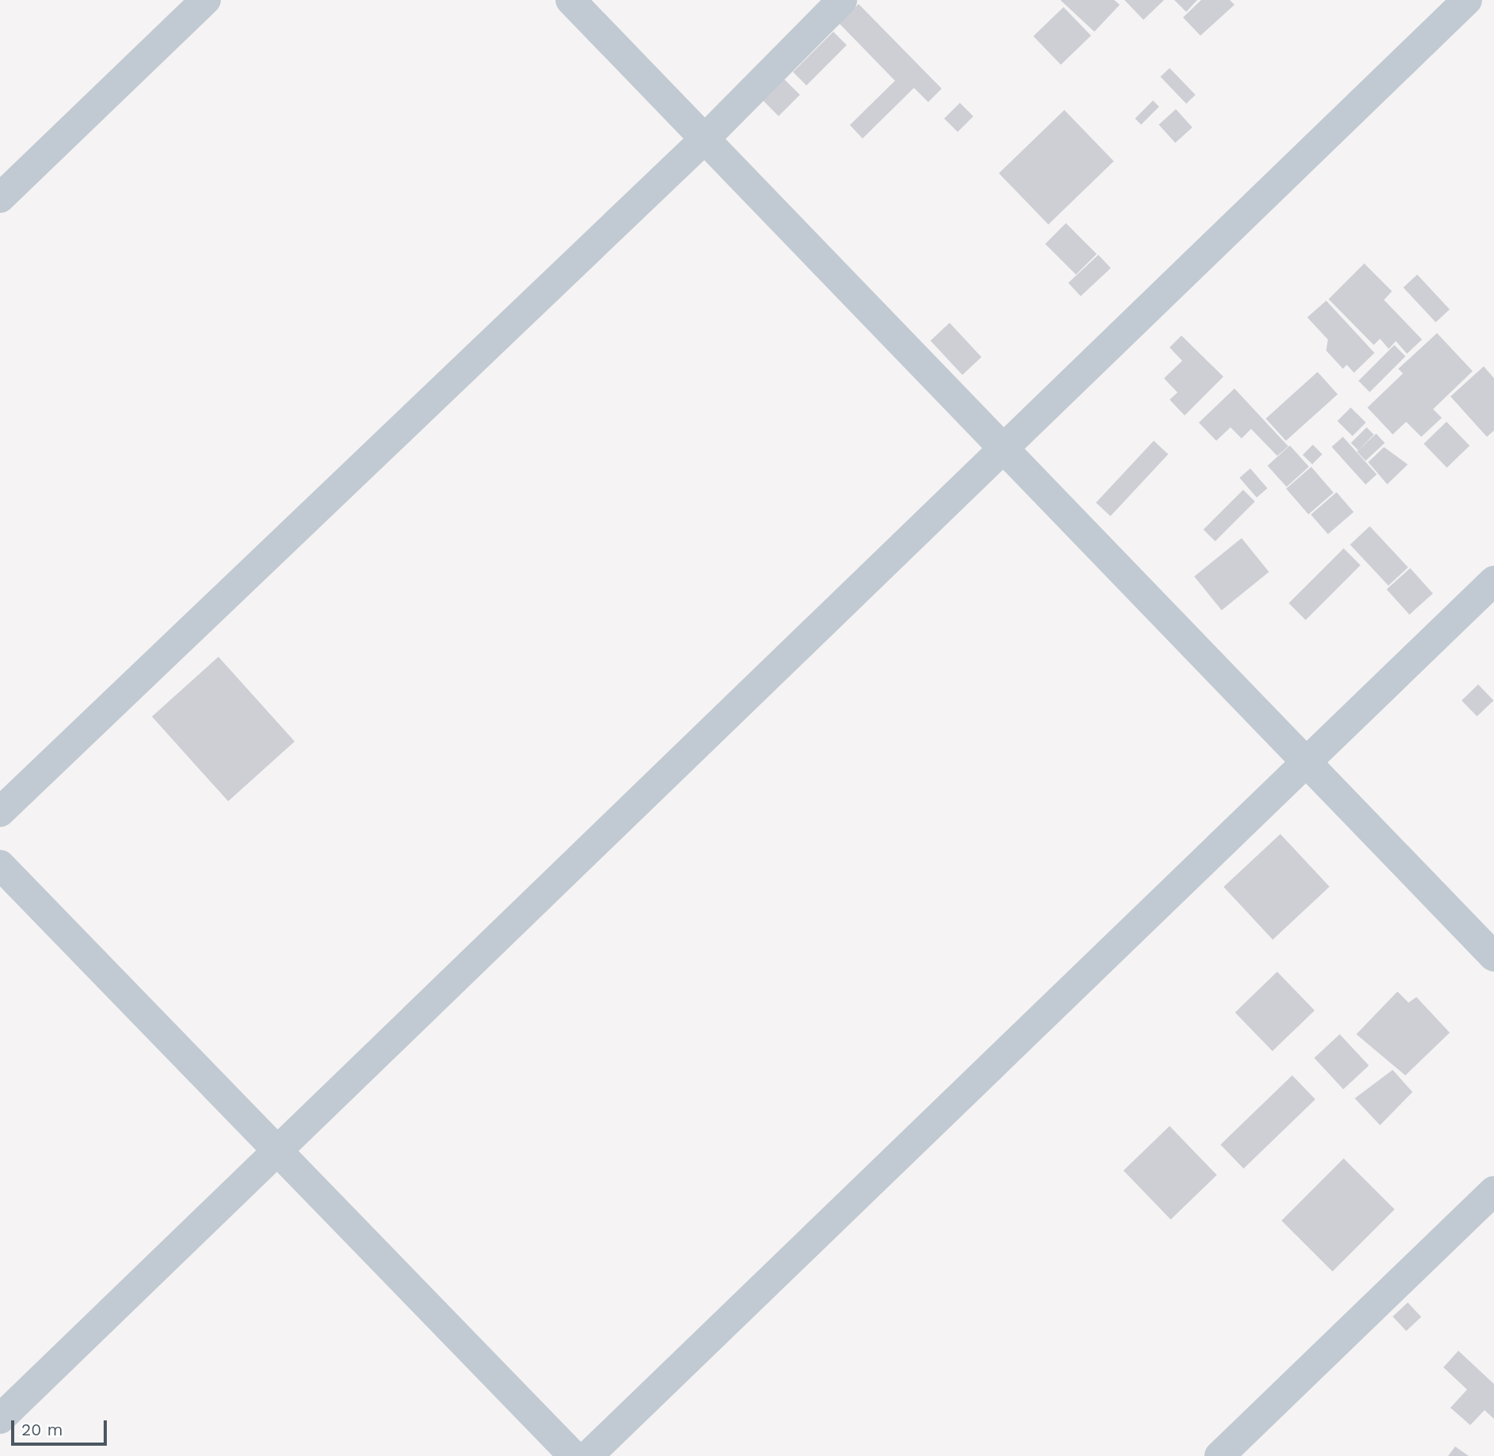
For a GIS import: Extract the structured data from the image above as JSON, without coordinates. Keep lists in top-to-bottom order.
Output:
{
  "scale_bar": "20 m"
}
